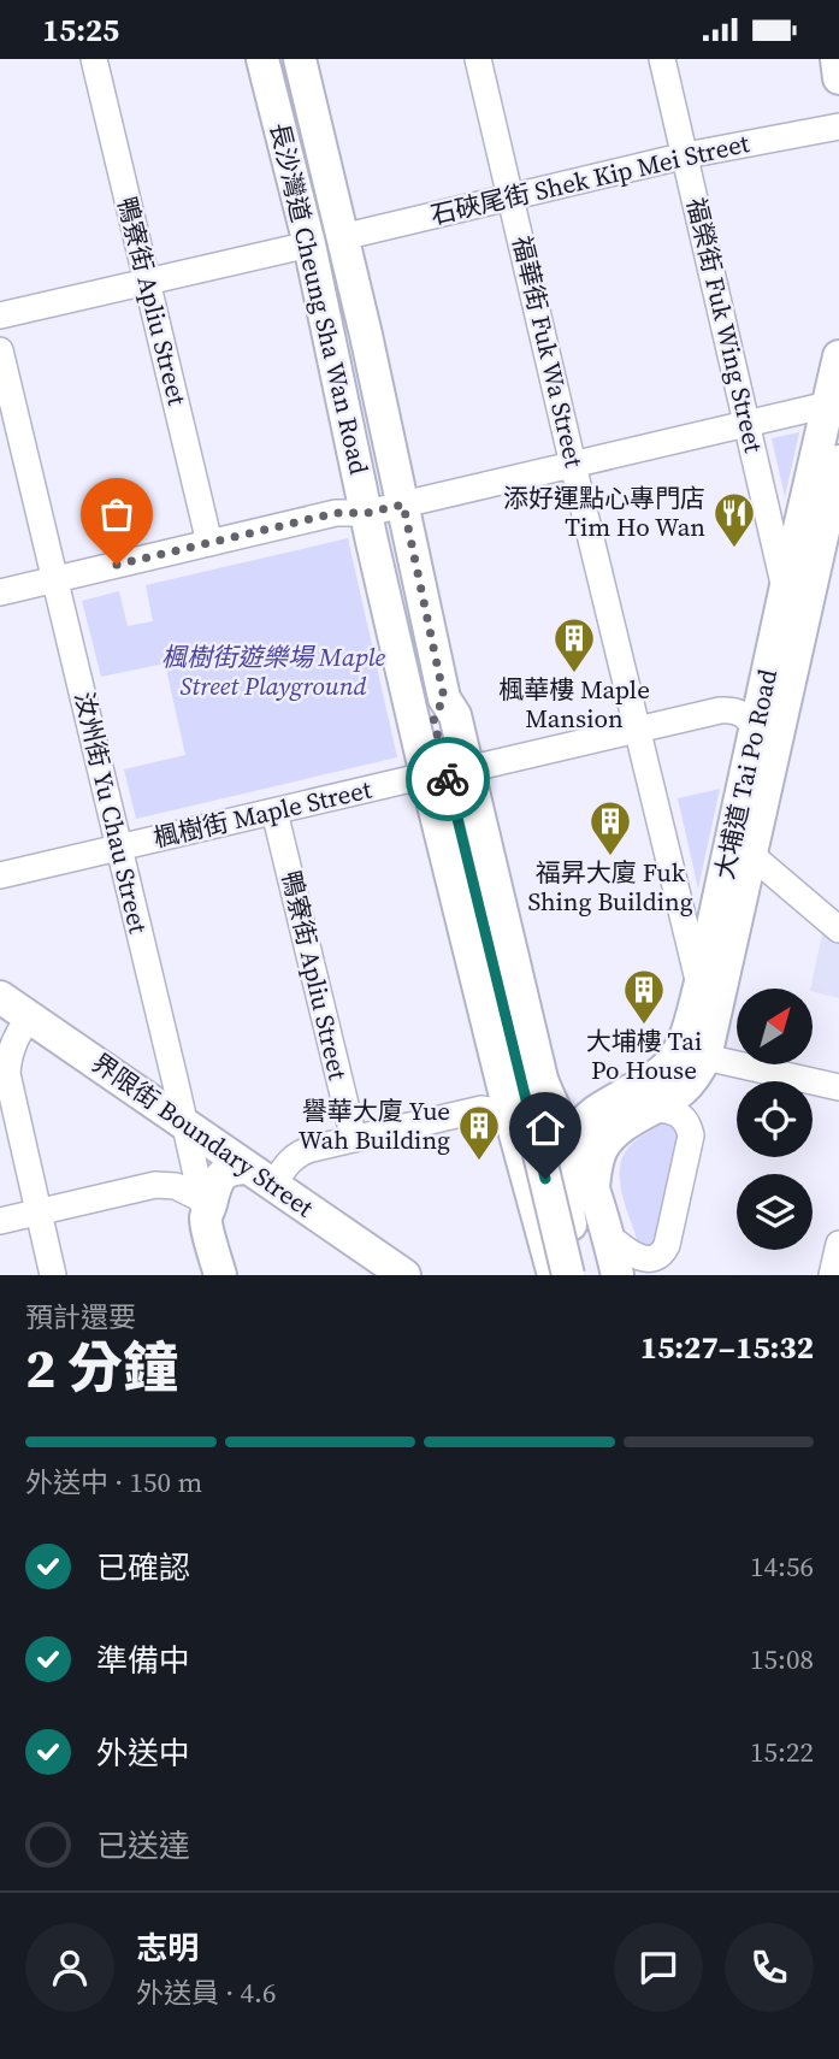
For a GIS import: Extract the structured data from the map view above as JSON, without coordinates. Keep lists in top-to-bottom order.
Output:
{
  "streets": {
    "main road": [
      "長沙灣道 Cheung Sha Wan Road",
      "大埔道 Tai Po Road",
      "汝州街 Yu Chau Street",
      "界限街 Boundary Street"
    ],
    "street": [
      "石硤尾街 Shek Kip Mei Street",
      "鴨寮街 Apliu Street",
      "福榮街 Fuk Wing Street",
      "福華街 Fuk Wa Street",
      "楓樹街 Maple Street"
    ]
  },
  "crossings": [
    ["石硤尾街 Shek Kip Mei Street", "長沙灣道 Cheung Sha Wan Road"],
    ["石硤尾街 Shek Kip Mei Street", "福榮街 Fuk Wing Street"],
    ["石硤尾街 Shek Kip Mei Street", "福華街 Fuk Wa Street"],
    ["長沙灣道 Cheung Sha Wan Road", "大埔道 Tai Po Road"],
    ["長沙灣道 Cheung Sha Wan Road", "楓樹街 Maple Street"],
    ["鴨寮街 Apliu Street", "楓樹街 Maple Street"],
    ["福榮街 Fuk Wing Street", "大埔道 Tai Po Road"],
    ["福華街 Fuk Wa Street", "大埔道 Tai Po Road"],
    ["汝州街 Yu Chau Street", "楓樹街 Maple Street"],
    ["汝州街 Yu Chau Street", "界限街 Boundary Street"]
  ],
  "parks": ["楓樹街遊樂場 Maple Street Playground"],
  "places": {
    "restaurant": ["添好運點心專門店 Tim Ho Wan"],
    "building": [
      "楓華樓 Maple Mansion",
      "福昇大廈 Fuk Shing Building",
      "大埔樓 Tai Po House",
      "譽華大廈 Yue Wah Building"
    ]
  },
  "north": "top right",
  "page": {
    "status": "15:25",
    "heading": ["2 分鐘", "預計還要", "15:27–15:32"],
    "panel": ["志明", "外送員 · 4.6"],
    "bar": "外送中 · 150 m",
    "list": [
      ["已確認", "14:56"],
      ["準備中", "15:08"],
      ["外送中", "15:22"],
      "已送達"
    ]
  }
}
